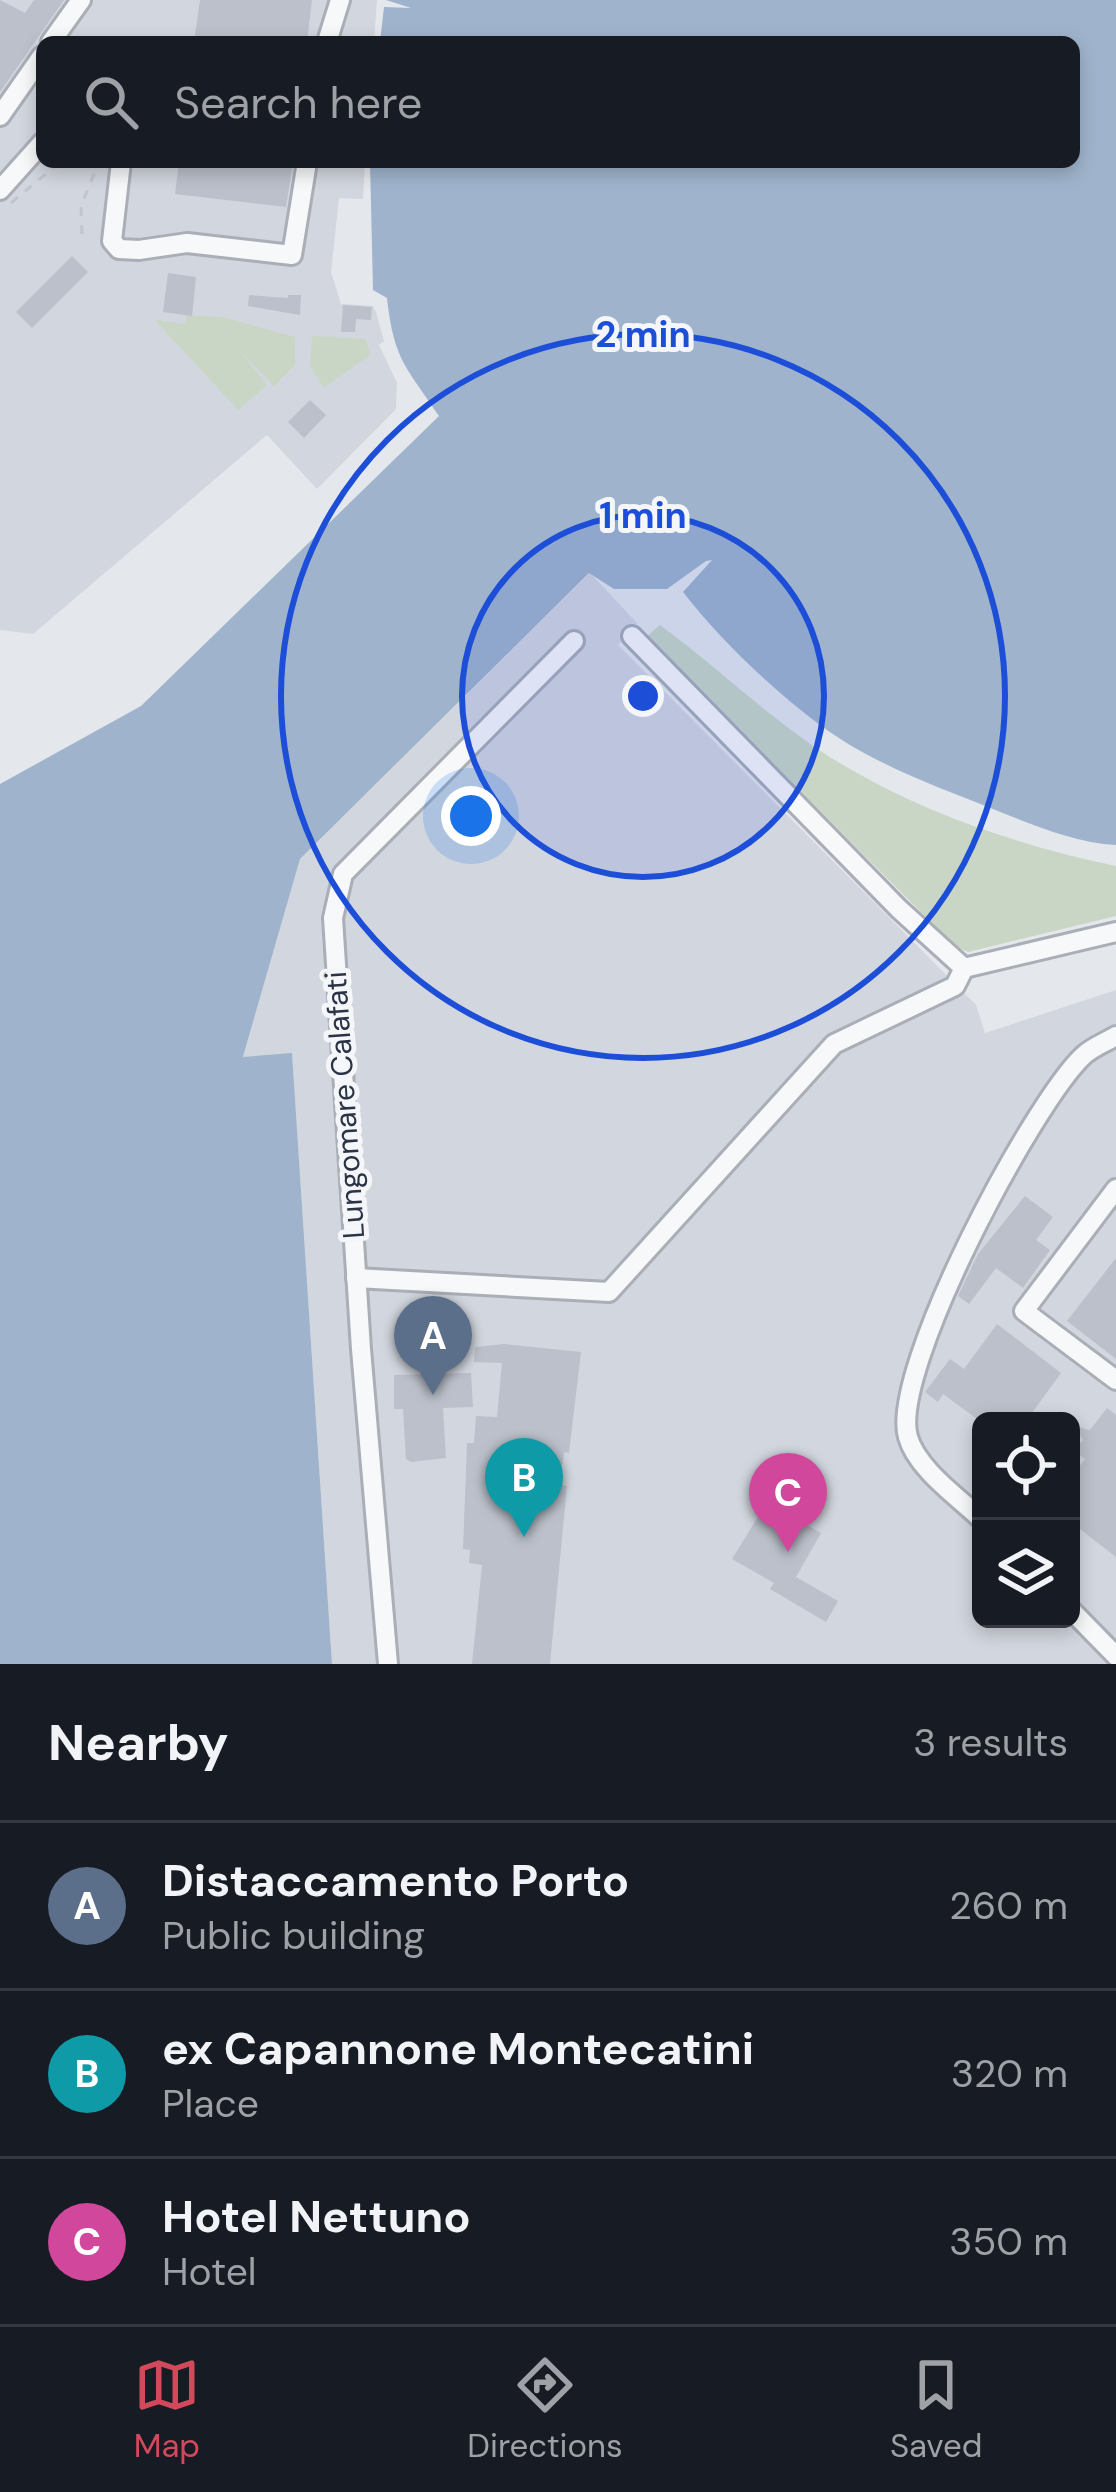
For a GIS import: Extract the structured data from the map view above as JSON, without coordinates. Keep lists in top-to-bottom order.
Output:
{
  "streets": {
    "street": ["Lungomare Calafati"]
  },
  "page": {
    "search": "Search here",
    "pins": ["A", "B", "C"],
    "heading": ["Nearby", "3 results"],
    "list": [
      {
        "mark": "A",
        "name": "Distaccamento Porto",
        "note": "Public building",
        "value": "260 m"
      },
      {
        "mark": "B",
        "name": "ex Capannone Montecatini",
        "note": "Place",
        "value": "320 m"
      },
      {
        "mark": "C",
        "name": "Hotel Nettuno",
        "note": "Hotel",
        "value": "350 m"
      }
    ],
    "nav": ["Map", "Directions", "Saved"]
  },
  "rings": ["2 min", "1 min"]
}
